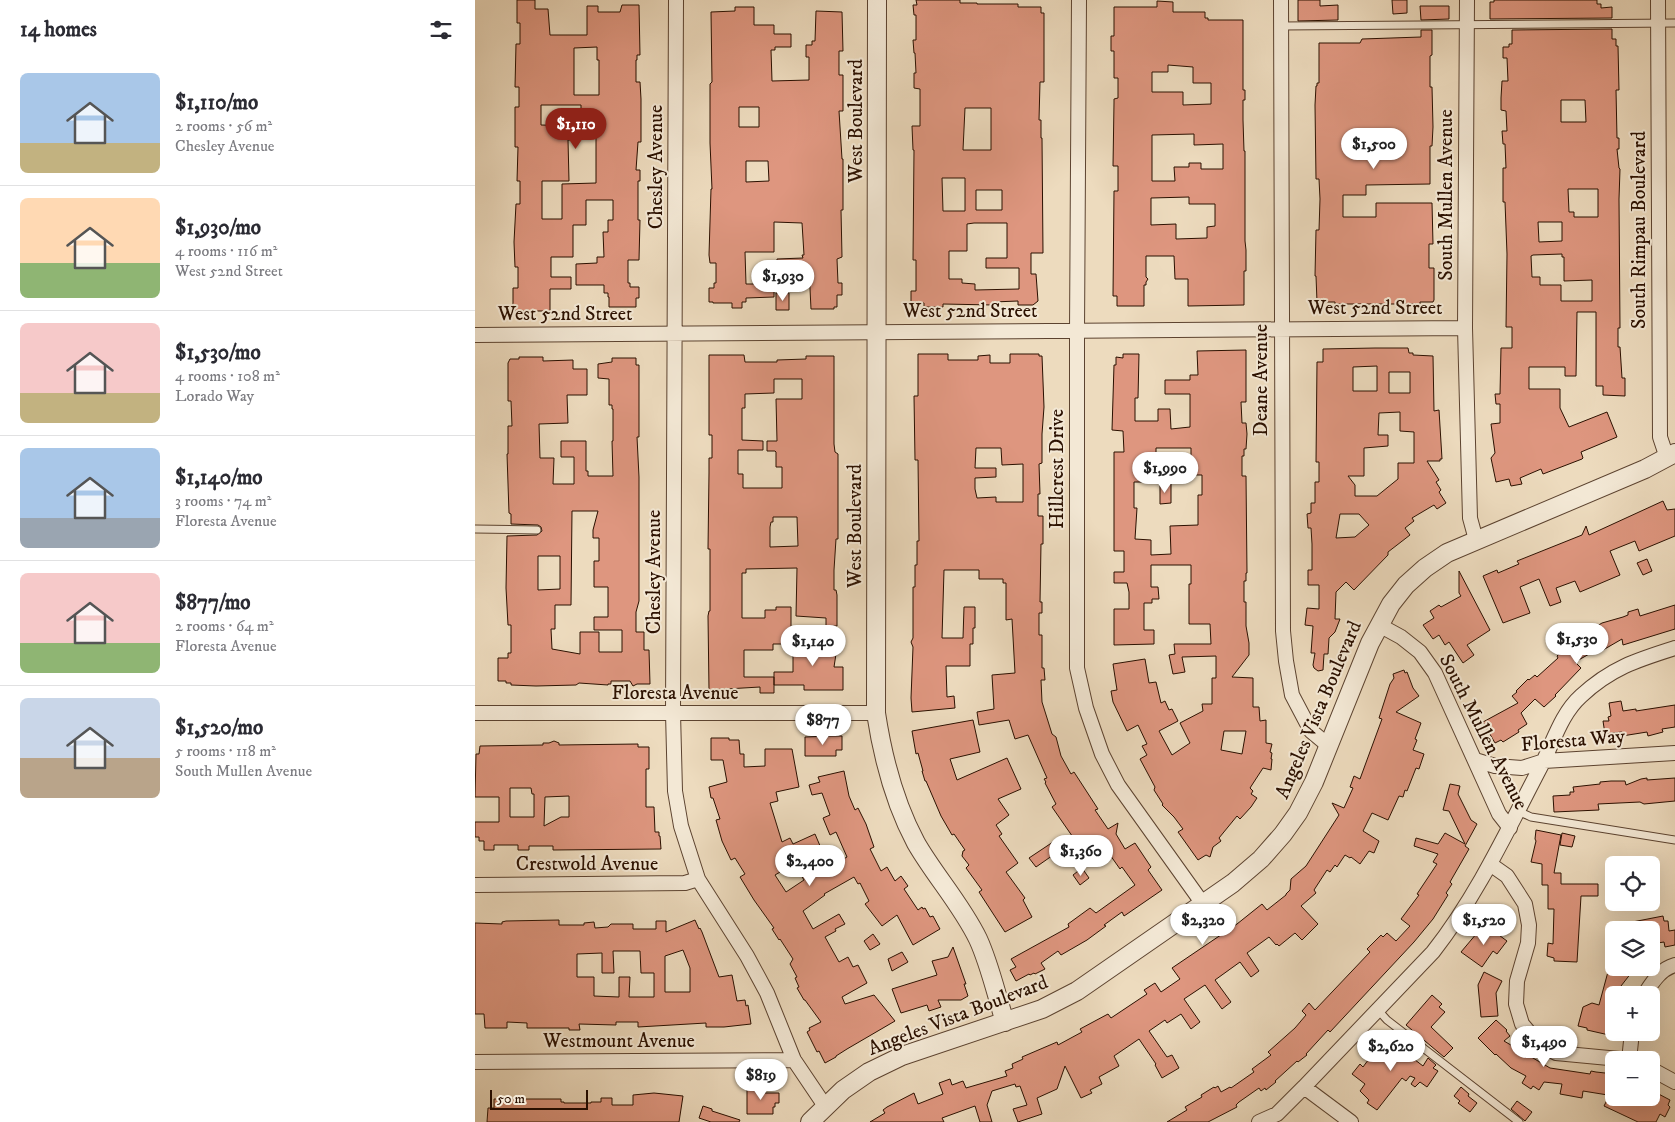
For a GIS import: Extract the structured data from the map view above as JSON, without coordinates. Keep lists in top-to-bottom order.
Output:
{
  "streets": {
    "street": [
      "West Boulevard",
      "Chesley Avenue",
      "South Mullen Avenue",
      "South Rimpau Boulevard",
      "West 52nd Street",
      "Deane Avenue",
      "Hillcrest Drive",
      "Floresta Avenue",
      "Angeles Vista Boulevard",
      "Floresta Way",
      "Crestwold Avenue",
      "Westmount Avenue"
    ]
  },
  "crossings": [
    ["West Boulevard", "West 52nd Street"],
    ["West Boulevard", "Floresta Avenue"],
    ["West Boulevard", "Angeles Vista Boulevard"],
    ["Chesley Avenue", "West 52nd Street"],
    ["Chesley Avenue", "Floresta Avenue"],
    ["Chesley Avenue", "Angeles Vista Boulevard"],
    ["Chesley Avenue", "Crestwold Avenue"],
    ["Chesley Avenue", "Westmount Avenue"],
    ["South Mullen Avenue", "West 52nd Street"],
    ["South Mullen Avenue", "Angeles Vista Boulevard"],
    ["South Mullen Avenue", "Floresta Way"],
    ["South Rimpau Boulevard", "Angeles Vista Boulevard"],
    ["West 52nd Street", "Deane Avenue"],
    ["West 52nd Street", "Hillcrest Drive"],
    ["Deane Avenue", "Angeles Vista Boulevard"],
    ["Hillcrest Drive", "Angeles Vista Boulevard"]
  ],
  "scale_bar": "50 m",
  "page": {
    "heading": "14 homes",
    "list": [
      {
        "name": "$1,110/mo",
        "note": "2 rooms · 56 m² · Chesley Avenue"
      },
      {
        "name": "$1,930/mo",
        "note": "4 rooms · 116 m² · West 52nd Street"
      },
      {
        "name": "$1,530/mo",
        "note": "4 rooms · 108 m² · Lorado Way"
      },
      {
        "name": "$1,140/mo",
        "note": "3 rooms · 74 m² · Floresta Avenue"
      },
      {
        "name": "$877/mo",
        "note": "2 rooms · 64 m² · Floresta Avenue"
      },
      {
        "name": "$1,520/mo",
        "note": "5 rooms · 118 m² · South Mullen Avenue"
      }
    ],
    "price": [
      "$1,110",
      "$1,500",
      "$1,930",
      "$1,990",
      "$1,530",
      "$1,140",
      "$877",
      "$1,360",
      "$2,400",
      "$2,320",
      "$1,520",
      "$1,490",
      "$2,620",
      "$819"
    ],
    "map_buttons": ["+", "−"],
    "scale": "50 m"
  }
}
